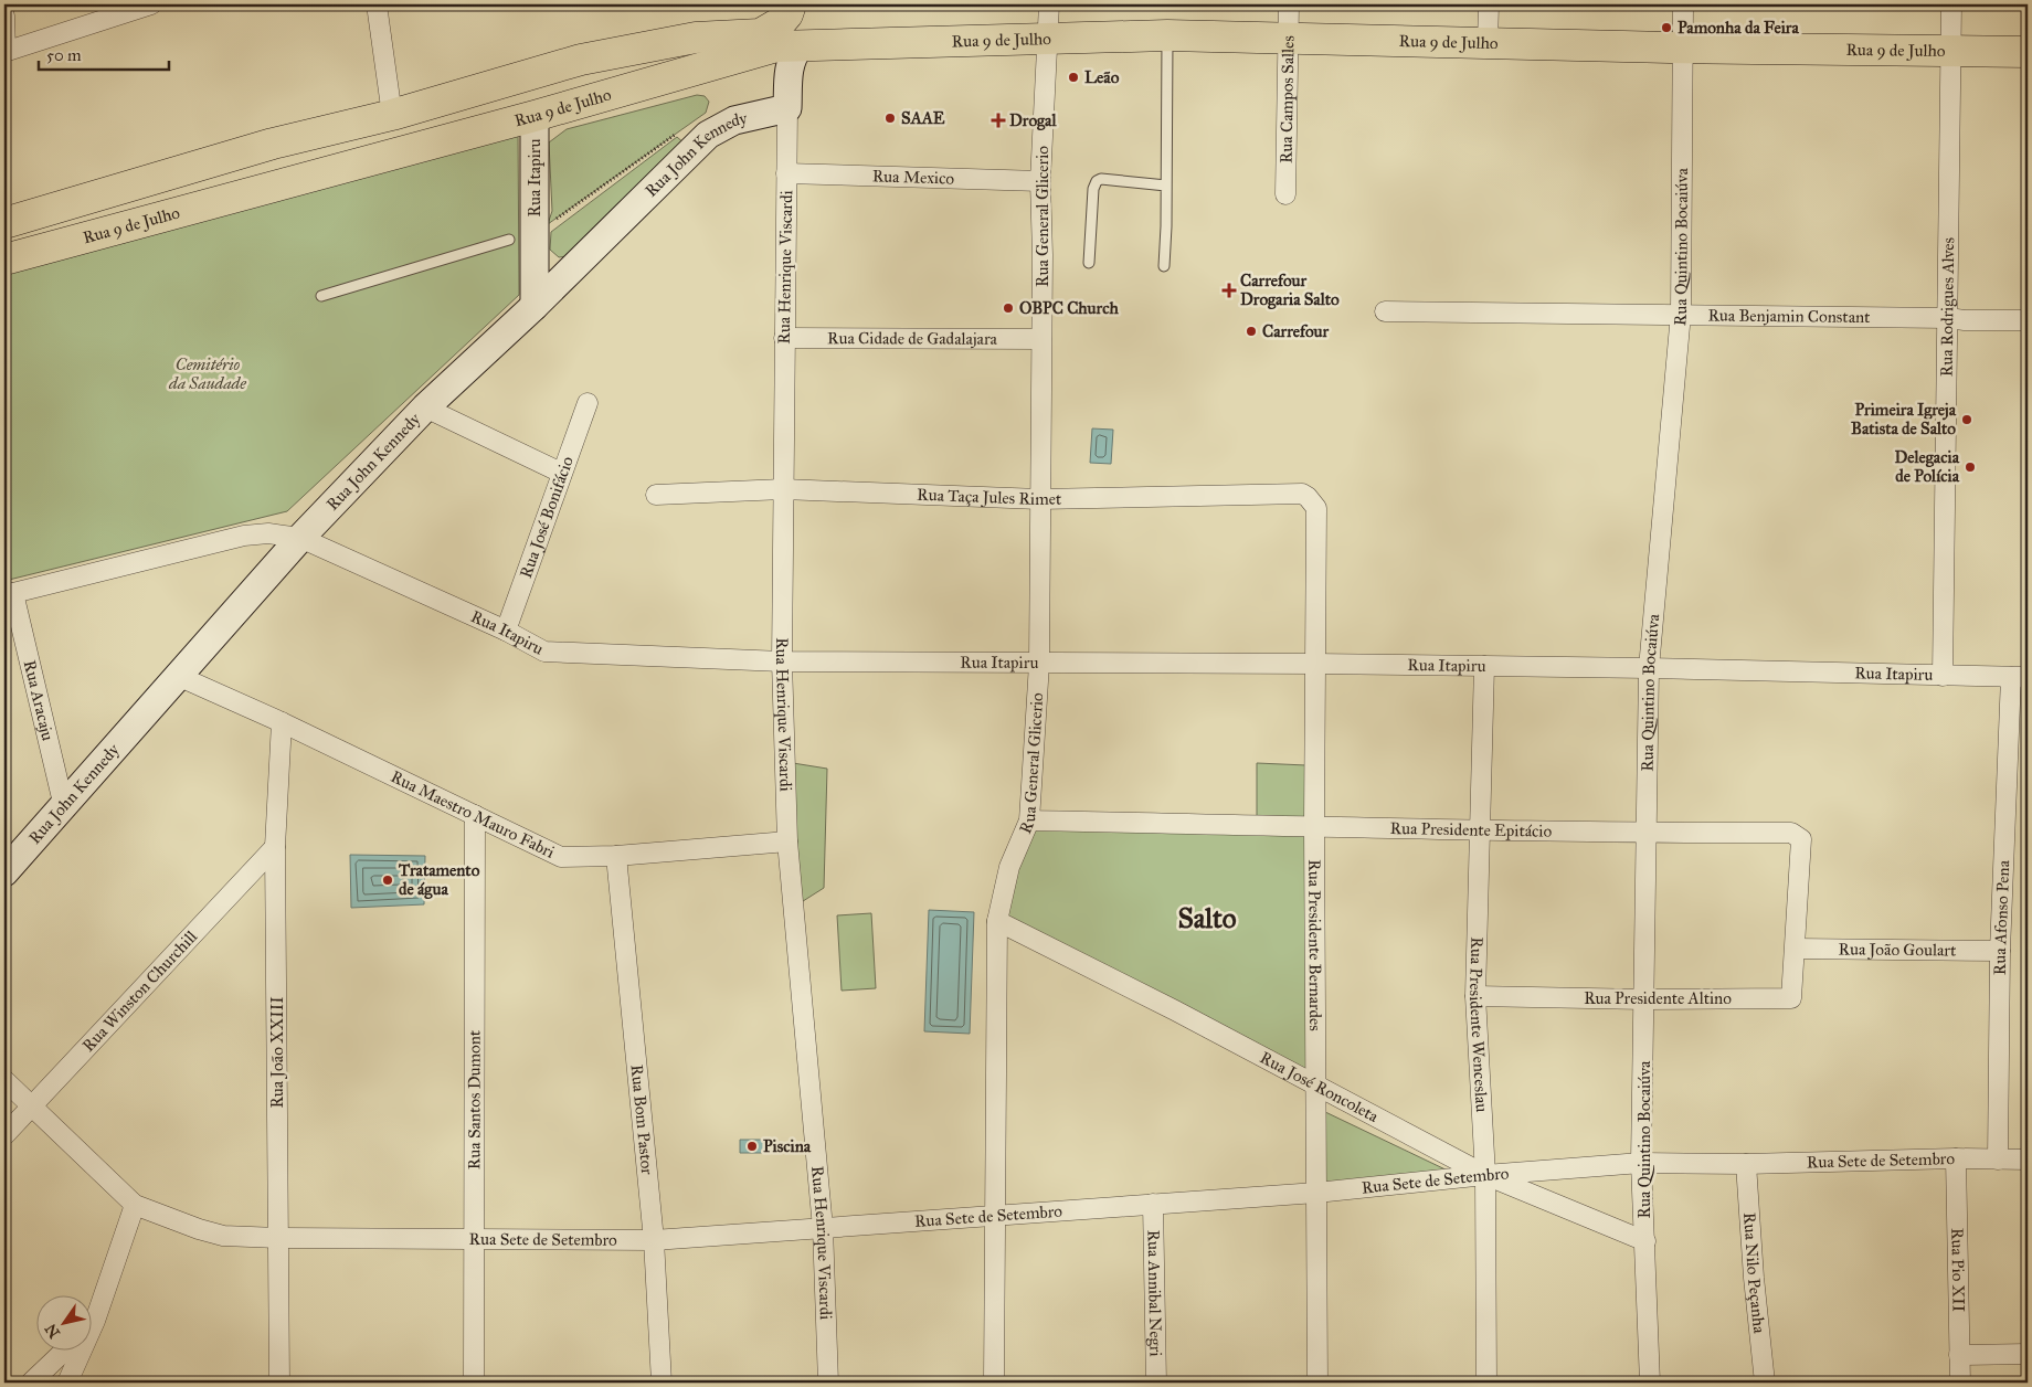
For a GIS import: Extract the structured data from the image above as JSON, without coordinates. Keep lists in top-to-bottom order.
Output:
{
  "streets": {
    "main road": ["Rua 9 de Julho"],
    "street": [
      "Rua Campos Salles",
      "Rua John Kennedy",
      "Rua Mexico",
      "Rua Itapiru",
      "Rua General Glicerio",
      "Rua Quintino Bocaiúva",
      "Rua Henrique Viscardi",
      "Rua Rodrigues Alves",
      "Rua Benjamin Constant",
      "Rua Cidade de Gadalajara",
      "Rua Taça Jules Rimet",
      "Rua José Bonifácio",
      "Rua Aracaju",
      "Rua Maestro Mauro Fabri",
      "Rua Presidente Epitácio",
      "Rua Afonso Pena",
      "Rua Presidente Bernardes",
      "Rua João Goulart",
      "Rua Winston Churchill",
      "Rua Presidente Altino",
      "Rua Presidente Wenceslau",
      "Rua João XXIII",
      "Rua José Roncoleta",
      "Rua Santos Dumont",
      "Rua Bom Pastor",
      "Rua Sete de Setembro",
      "Rua Pio XII",
      "Rua Nilo Peçanha",
      "Rua Annibal Negri"
    ]
  },
  "crossings": [
    ["Rua 9 de Julho", "Rua Campos Salles"],
    ["Rua 9 de Julho", "Rua Itapiru"],
    ["Rua 9 de Julho", "Rua General Glicerio"],
    ["Rua 9 de Julho", "Rua Quintino Bocaiúva"],
    ["Rua 9 de Julho", "Rua Henrique Viscardi"],
    ["Rua 9 de Julho", "Rua Rodrigues Alves"],
    ["Rua John Kennedy", "Rua Itapiru"],
    ["Rua John Kennedy", "Rua Henrique Viscardi"],
    ["Rua John Kennedy", "Rua Aracaju"],
    ["Rua John Kennedy", "Rua Maestro Mauro Fabri"],
    ["Rua Mexico", "Rua General Glicerio"],
    ["Rua Mexico", "Rua Henrique Viscardi"],
    ["Rua Itapiru", "Rua General Glicerio"],
    ["Rua Itapiru", "Rua Quintino Bocaiúva"],
    ["Rua Itapiru", "Rua Henrique Viscardi"],
    ["Rua Itapiru", "Rua Rodrigues Alves"],
    ["Rua Itapiru", "Rua José Bonifácio"],
    ["Rua Itapiru", "Rua Aracaju"],
    ["Rua Itapiru", "Rua Afonso Pena"],
    ["Rua Itapiru", "Rua Presidente Bernardes"],
    ["Rua Itapiru", "Rua Presidente Wenceslau"],
    ["Rua General Glicerio", "Rua Cidade de Gadalajara"],
    ["Rua General Glicerio", "Rua Taça Jules Rimet"],
    ["Rua General Glicerio", "Rua Presidente Epitácio"],
    ["Rua General Glicerio", "Rua José Roncoleta"],
    ["Rua General Glicerio", "Rua Sete de Setembro"],
    ["Rua Quintino Bocaiúva", "Rua Benjamin Constant"],
    ["Rua Quintino Bocaiúva", "Rua Presidente Epitácio"],
    ["Rua Quintino Bocaiúva", "Rua Presidente Altino"],
    ["Rua Quintino Bocaiúva", "Rua José Roncoleta"],
    ["Rua Quintino Bocaiúva", "Rua Sete de Setembro"],
    ["Rua Henrique Viscardi", "Rua Cidade de Gadalajara"],
    ["Rua Henrique Viscardi", "Rua Taça Jules Rimet"],
    ["Rua Henrique Viscardi", "Rua Maestro Mauro Fabri"],
    ["Rua Henrique Viscardi", "Rua Sete de Setembro"],
    ["Rua Rodrigues Alves", "Rua Benjamin Constant"],
    ["Rua Taça Jules Rimet", "Rua Presidente Bernardes"],
    ["Rua Maestro Mauro Fabri", "Rua João XXIII"],
    ["Rua Maestro Mauro Fabri", "Rua Santos Dumont"],
    ["Rua Maestro Mauro Fabri", "Rua Bom Pastor"],
    ["Rua Presidente Epitácio", "Rua Presidente Bernardes"],
    ["Rua Presidente Epitácio", "Rua João Goulart"],
    ["Rua Presidente Epitácio", "Rua Presidente Altino"],
    ["Rua Presidente Epitácio", "Rua Presidente Wenceslau"],
    ["Rua Afonso Pena", "Rua João Goulart"],
    ["Rua Afonso Pena", "Rua Sete de Setembro"],
    ["Rua Presidente Bernardes", "Rua José Roncoleta"],
    ["Rua Presidente Bernardes", "Rua Sete de Setembro"],
    ["Rua João Goulart", "Rua Presidente Altino"],
    ["Rua Winston Churchill", "Rua João XXIII"],
    ["Rua Winston Churchill", "Rua Sete de Setembro"],
    ["Rua Presidente Altino", "Rua Presidente Wenceslau"],
    ["Rua Presidente Wenceslau", "Rua José Roncoleta"],
    ["Rua Presidente Wenceslau", "Rua Sete de Setembro"],
    ["Rua João XXIII", "Rua Sete de Setembro"],
    ["Rua José Roncoleta", "Rua Sete de Setembro"],
    ["Rua Santos Dumont", "Rua Sete de Setembro"],
    ["Rua Bom Pastor", "Rua Sete de Setembro"],
    ["Rua Sete de Setembro", "Rua Pio XII"],
    ["Rua Sete de Setembro", "Rua Nilo Peçanha"],
    ["Rua Sete de Setembro", "Rua Annibal Negri"]
  ],
  "districts": ["Salto"],
  "parks": ["Cemitério da Saudade"],
  "places": {
    "other": [
      "Pamonha da Feira",
      "Leão",
      "SAAE",
      "OBPC Church",
      "Carrefour",
      "Primeira Igreja Batista de Salto",
      "Delegacia de Polícia",
      "Tratamento de água",
      "Piscina"
    ],
    "health": ["Drogal", "Carrefour Drogaria Salto"]
  },
  "scale_bar": "50 m",
  "north": "bottom left"
}
